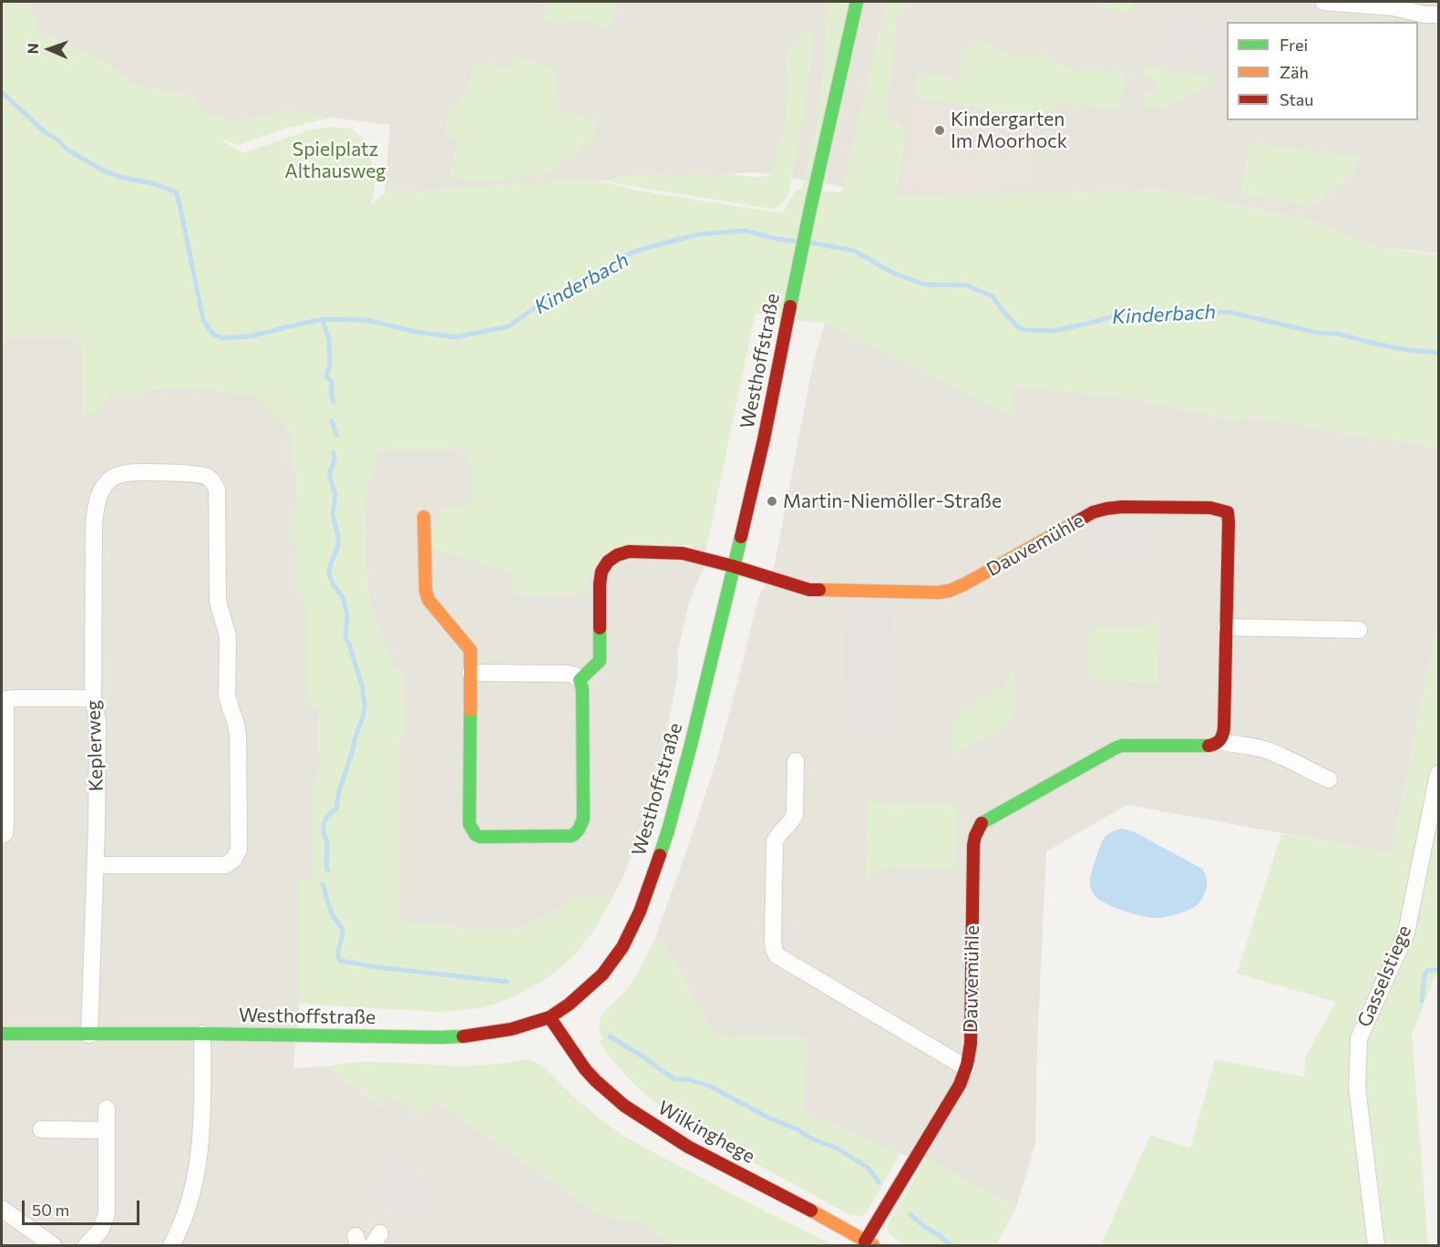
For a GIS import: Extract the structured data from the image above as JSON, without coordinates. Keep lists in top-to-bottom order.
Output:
{
  "streets": {
    "street": [
      "Westhoffstraße",
      "Dauvemühle",
      "Keplerweg",
      "Gasselstiege",
      "Wilkinghege"
    ]
  },
  "crossings": [
    ["Westhoffstraße", "Dauvemühle"],
    ["Westhoffstraße", "Keplerweg"],
    ["Westhoffstraße", "Wilkinghege"],
    ["Dauvemühle", "Wilkinghege"]
  ],
  "water": ["Kinderbach"],
  "parks": ["Spielplatz Althausweg"],
  "places": ["Kindergarten Im Moorhock", "Martin-Niemöller-Straße"],
  "legend": ["Frei", "Zäh", "Stau"],
  "scale_bar": "50 m",
  "north": "left"
}
